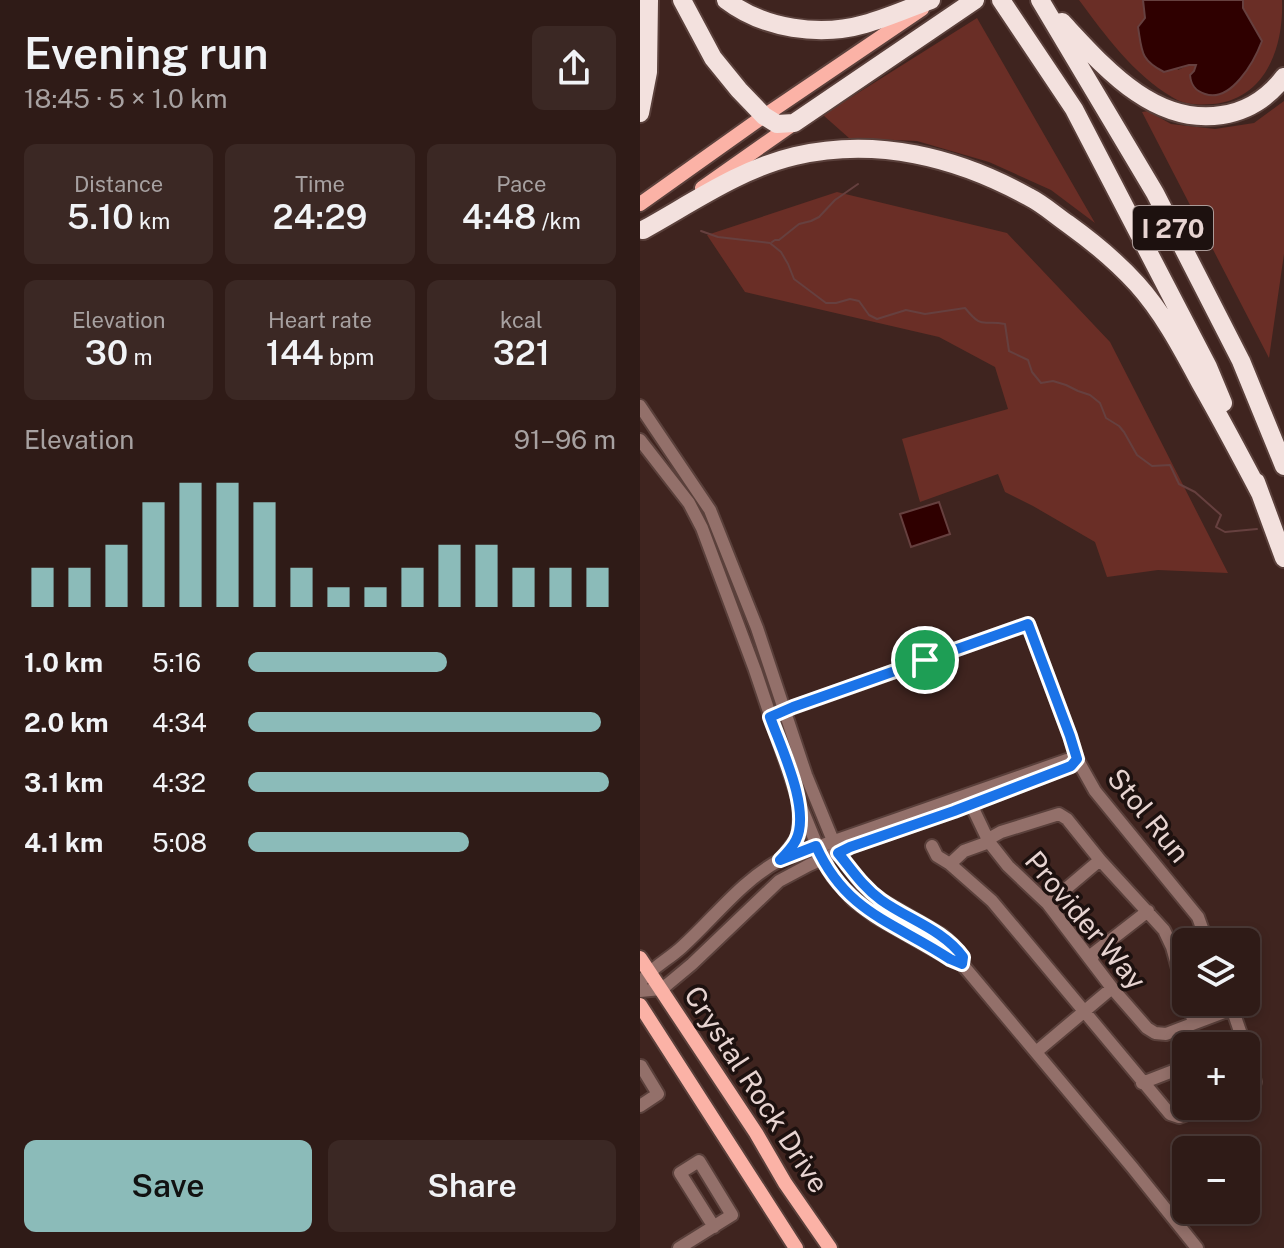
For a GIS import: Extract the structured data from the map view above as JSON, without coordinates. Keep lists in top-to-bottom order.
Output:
{
  "streets": {
    "highway": ["I 270"],
    "main road": ["Crystal Rock Drive"],
    "street": ["Stol Run", "Provider Way"]
  },
  "page": {
    "heading": ["Evening run", "18:45 · 5 × 1.0 km"],
    "stats": [
      ["Distance", "5.10 km"],
      ["Time", "24:29"],
      ["Pace", "4:48 /km"],
      ["Elevation", "30 m"],
      ["Heart rate", "144 bpm"],
      ["kcal", "321"]
    ],
    "chart": ["Elevation", "91–96 m"],
    "list": [
      {
        "name": "1.0 km",
        "note": "5:16"
      },
      {
        "name": "2.0 km",
        "note": "4:34"
      },
      {
        "name": "3.1 km",
        "note": "4:32"
      },
      {
        "name": "4.1 km",
        "note": "5:08"
      }
    ],
    "map_buttons": ["+", "−"],
    "buttons": ["Save", "Share"]
  }
}
